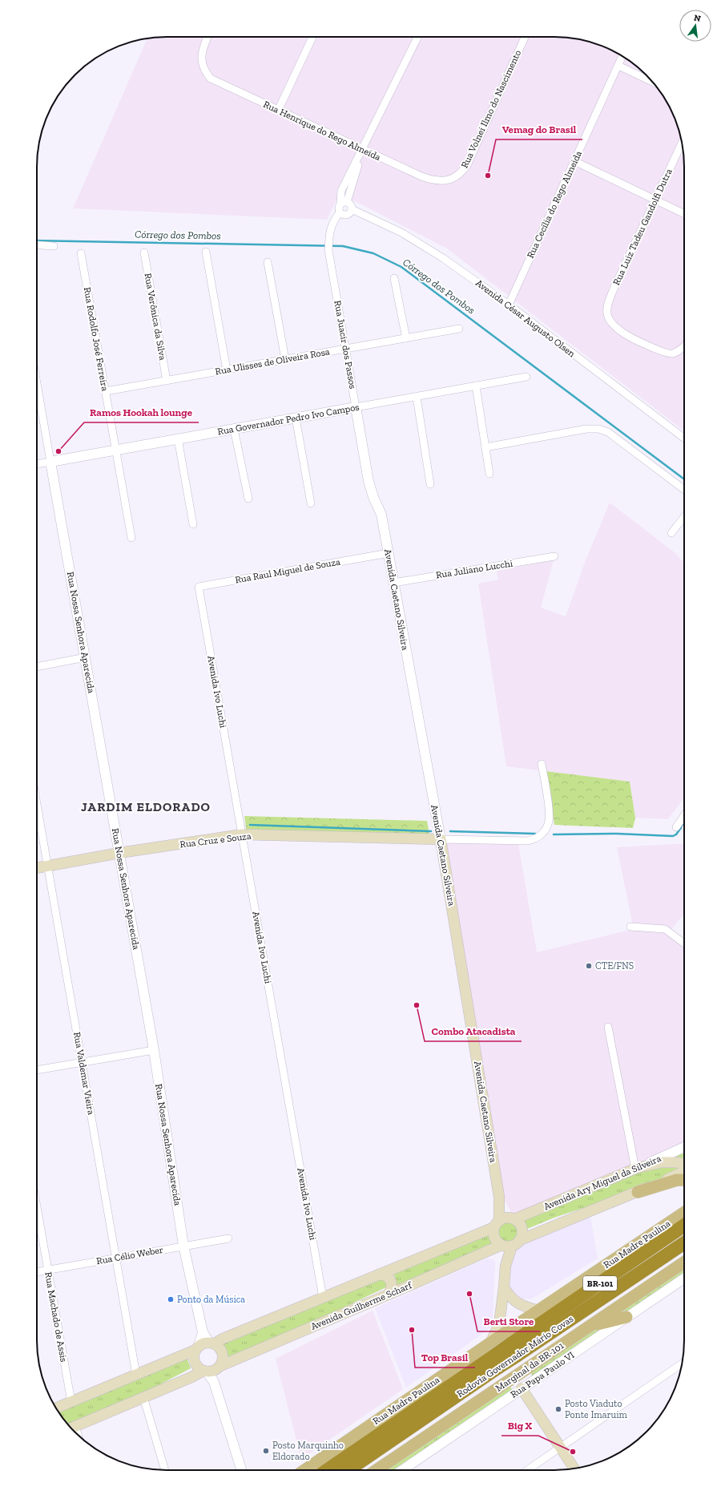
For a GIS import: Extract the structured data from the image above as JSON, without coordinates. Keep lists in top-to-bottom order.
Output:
{
  "streets": {
    "highway": ["BR-101", "Rodovia Governador Mário Covas"],
    "main road": [
      "Avenida Caetano Silveira",
      "Rua Cruz e Souza",
      "Avenida Ary Miguel da Silveira",
      "Rua Madre Paulina",
      "Avenida Guilherme Scharf",
      "Marginal da BR-101"
    ],
    "street": [
      "Rua Volnei Ilmo do Nascimento",
      "Rua Henrique do Rego Almeida",
      "Rua Cecília do Rego Almeida",
      "Rua Luiz Tadeu Gandolfi Dutra",
      "Rua Verônica da Silva",
      "Avenida César Augusto Olsen",
      "Rua Rodolfo José Ferreira",
      "Rua Juacir dos Passos",
      "Rua Ulisses de Oliveira Rosa",
      "Rua Governador Pedro Ivo Campos",
      "Rua Juliano Lucchi",
      "Rua Raul Miguel de Souza",
      "Rua Nossa Senhora Aparecida",
      "Avenida Ivo Luchi",
      "Rua Valdemar Vieira",
      "Rua Célio Weber",
      "Rua Machado de Assis",
      "Rua Papa Paulo VI"
    ]
  },
  "crossings": [
    ["Rua Volnei Ilmo do Nascimento", "Rua Henrique do Rego Almeida"],
    ["Rua Cecília do Rego Almeida", "Avenida César Augusto Olsen"],
    ["Rua Verônica da Silva", "Rua Ulisses de Oliveira Rosa"],
    ["Avenida César Augusto Olsen", "Rua Juacir dos Passos"],
    ["Rua Rodolfo José Ferreira", "Rua Ulisses de Oliveira Rosa"],
    ["Rua Rodolfo José Ferreira", "Rua Governador Pedro Ivo Campos"],
    ["Rua Juacir dos Passos", "Rua Ulisses de Oliveira Rosa"],
    ["Rua Juacir dos Passos", "Rua Governador Pedro Ivo Campos"],
    ["Rua Juacir dos Passos", "Avenida Caetano Silveira"],
    ["Rua Governador Pedro Ivo Campos", "Rua Nossa Senhora Aparecida"],
    ["Rua Juliano Lucchi", "Avenida Caetano Silveira"],
    ["Rua Raul Miguel de Souza", "Avenida Caetano Silveira"],
    ["Rua Raul Miguel de Souza", "Avenida Ivo Luchi"],
    ["Avenida Caetano Silveira", "Rua Cruz e Souza"],
    ["Avenida Caetano Silveira", "Avenida Ary Miguel da Silveira"],
    ["Avenida Caetano Silveira", "Avenida Guilherme Scharf"],
    ["Rua Nossa Senhora Aparecida", "Rua Cruz e Souza"],
    ["Rua Nossa Senhora Aparecida", "Rua Célio Weber"],
    ["Rua Nossa Senhora Aparecida", "Avenida Guilherme Scharf"],
    ["Avenida Ivo Luchi", "Rua Cruz e Souza"],
    ["Rua Cruz e Souza", "Rua Valdemar Vieira"],
    ["Rua Valdemar Vieira", "Rua Célio Weber"],
    ["Avenida Ary Miguel da Silveira", "Avenida Guilherme Scharf"],
    ["Rua Madre Paulina", "Rodovia Governador Mário Covas"],
    ["Rua Célio Weber", "Rua Machado de Assis"]
  ],
  "districts": ["JARDIM ELDORADO"],
  "water": ["Córrego dos Pombos"],
  "places": [
    "Vemag do Brasil",
    "Ramos Hookah lounge",
    "CTE/FNS",
    "Combo Atacadista",
    "Berti Store",
    "Ponto da Música",
    "Top Brasil",
    "Posto Viaduto Ponte Imaruim",
    "Posto Marquinho Eldorado",
    "Big X"
  ],
  "north": "top"
}
